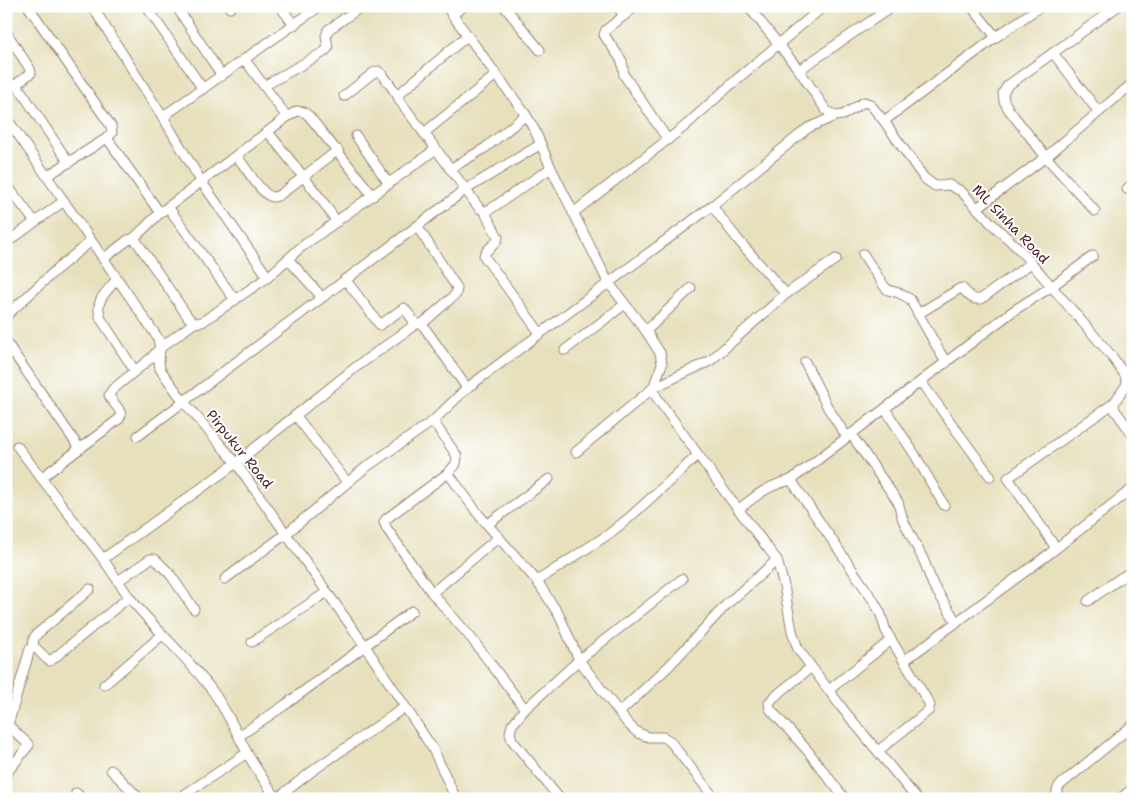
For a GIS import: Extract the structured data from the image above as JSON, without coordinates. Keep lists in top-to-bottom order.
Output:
{
  "streets": {
    "street": ["ML Sinha Road", "Pirpukur Road"]
  }
}
